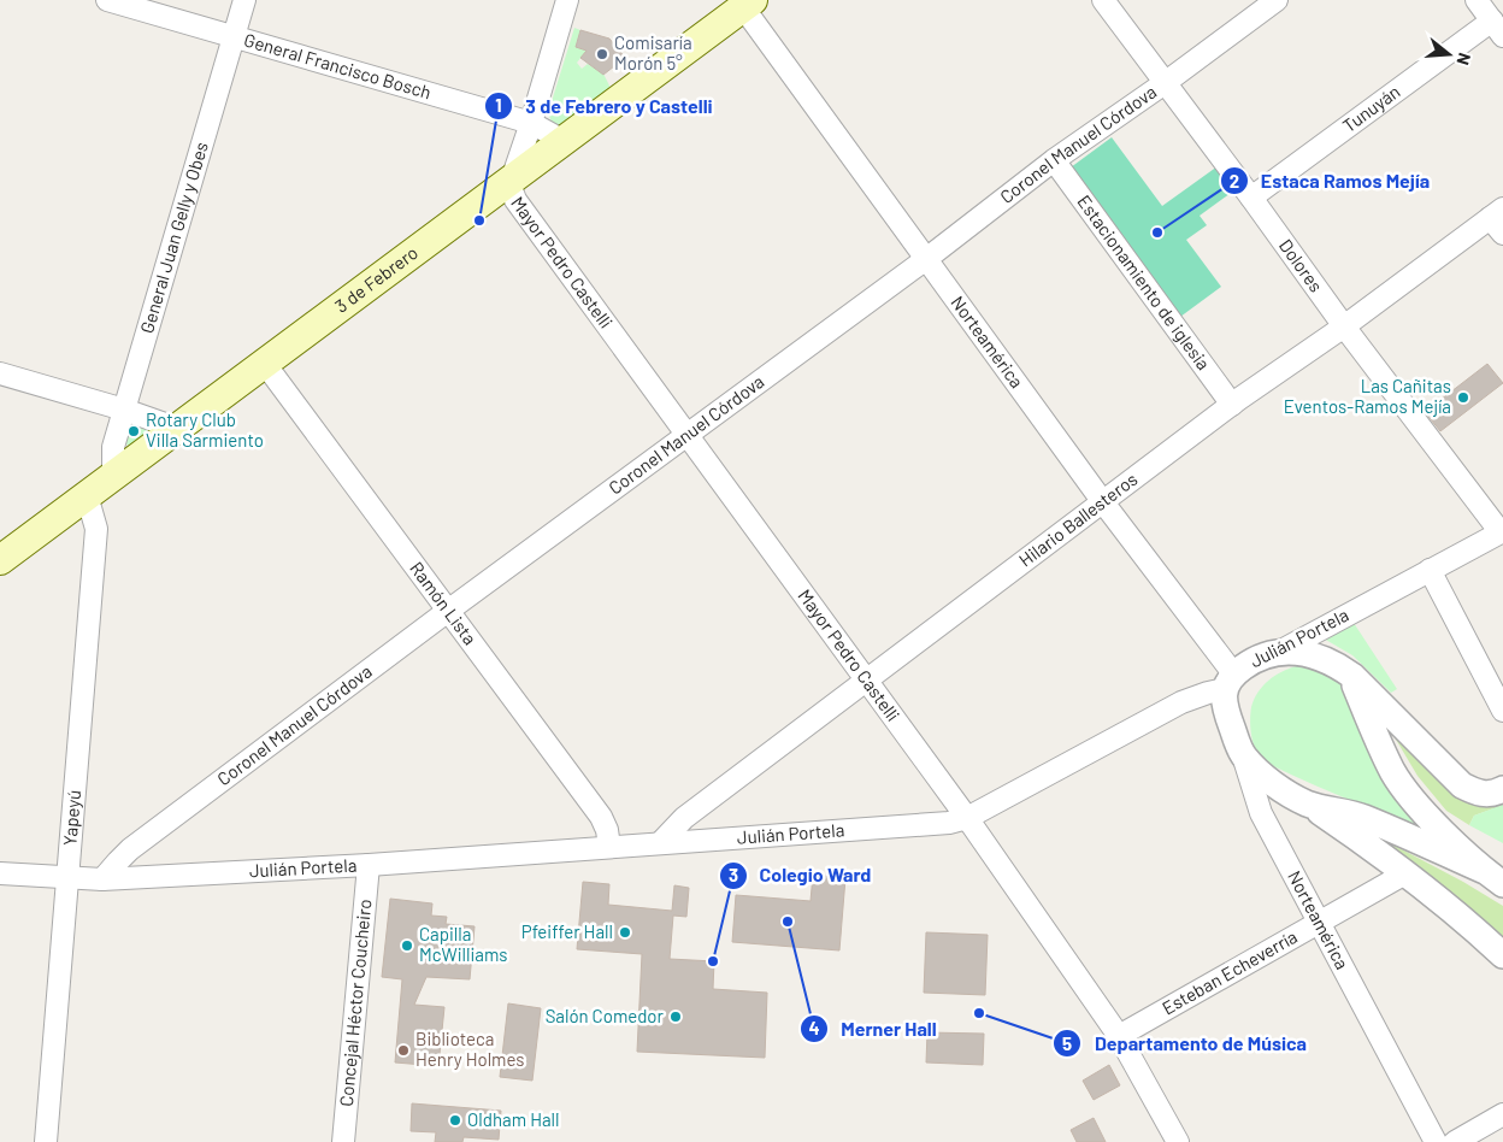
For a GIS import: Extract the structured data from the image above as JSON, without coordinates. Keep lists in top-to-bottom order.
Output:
{
  "streets": {
    "main road": ["3 de Febrero"],
    "street": [
      "General Francisco Bosch",
      "Tunuyán",
      "Coronel Manuel Córdova",
      "General Juan Gelly y Obes",
      "Mayor Pedro Castelli",
      "Dolores",
      "Estacionamiento de iglesia",
      "Norteamérica",
      "Hilario Ballesteros",
      "Ramón Lista",
      "Julián Portela",
      "Yapeyú",
      "Esteban Echeverría",
      "Concejal Héctor Coucheiro"
    ]
  },
  "crossings": [
    ["General Francisco Bosch", "General Juan Gelly y Obes"],
    ["General Francisco Bosch", "3 de Febrero"],
    ["Tunuyán", "Dolores"],
    ["Coronel Manuel Córdova", "Mayor Pedro Castelli"],
    ["Coronel Manuel Córdova", "Dolores"],
    ["Coronel Manuel Córdova", "Estacionamiento de iglesia"],
    ["Coronel Manuel Córdova", "Norteamérica"],
    ["Coronel Manuel Córdova", "Ramón Lista"],
    ["Coronel Manuel Córdova", "Julián Portela"],
    ["General Juan Gelly y Obes", "3 de Febrero"],
    ["Mayor Pedro Castelli", "3 de Febrero"],
    ["Mayor Pedro Castelli", "Hilario Ballesteros"],
    ["Mayor Pedro Castelli", "Julián Portela"],
    ["Mayor Pedro Castelli", "Esteban Echeverría"],
    ["Dolores", "Hilario Ballesteros"],
    ["Dolores", "Julián Portela"],
    ["3 de Febrero", "Norteamérica"],
    ["3 de Febrero", "Ramón Lista"],
    ["3 de Febrero", "Yapeyú"],
    ["Estacionamiento de iglesia", "Hilario Ballesteros"],
    ["Norteamérica", "Hilario Ballesteros"],
    ["Norteamérica", "Julián Portela"],
    ["Norteamérica", "Esteban Echeverría"],
    ["Hilario Ballesteros", "Julián Portela"],
    ["Ramón Lista", "Julián Portela"],
    ["Julián Portela", "Yapeyú"],
    ["Julián Portela", "Concejal Héctor Coucheiro"]
  ],
  "places": [
    "Comisaría Morón 5°",
    "3 de Febrero y Castelli",
    "Estaca Ramos Mejía",
    "Las Cañitas Eventos-Ramos Mejía",
    "Rotary Club Villa Sarmiento",
    "Merner Hall",
    "Pfeiffer Hall",
    "Capilla McWilliams",
    "Colegio Ward",
    "Departamento de Música",
    "Salón Comedor",
    "Biblioteca Henry Holmes",
    "Oldham Hall"
  ],
  "north": "right"
}
